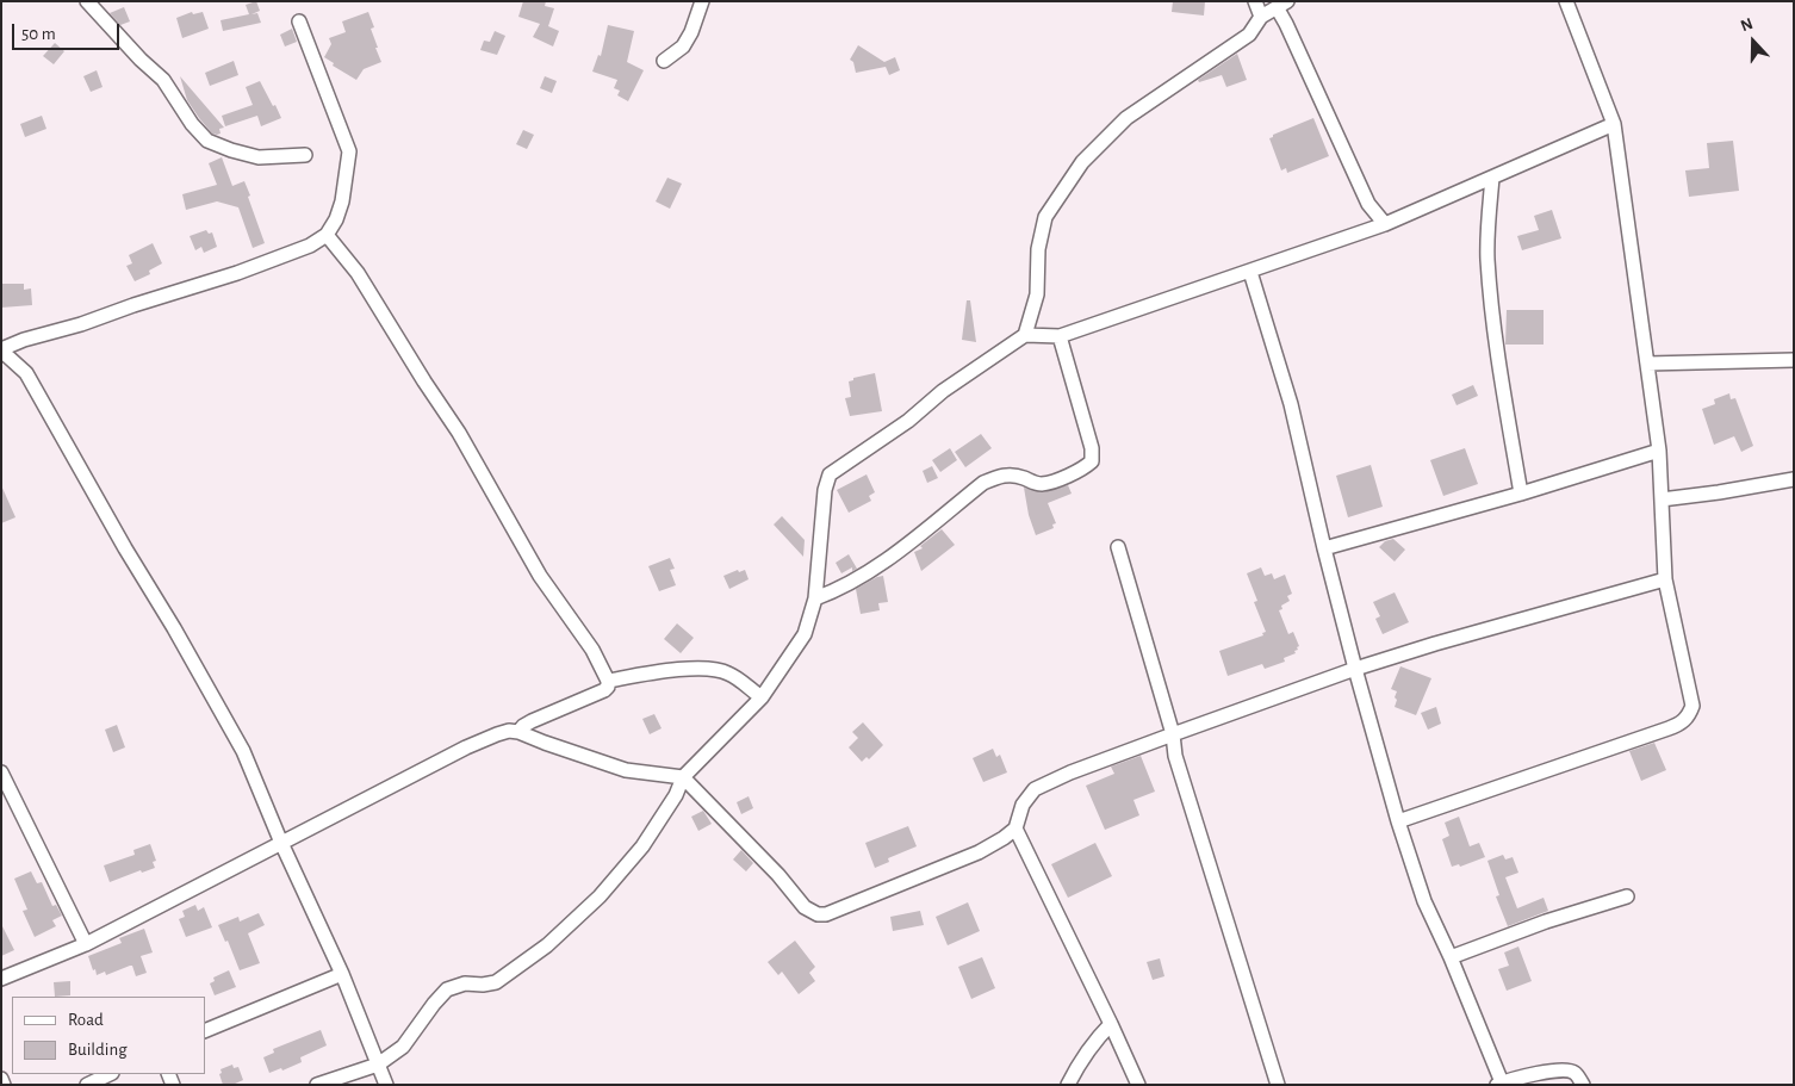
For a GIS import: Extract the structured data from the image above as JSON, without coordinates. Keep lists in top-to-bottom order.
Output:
{
  "legend": ["Road", "Building"],
  "scale_bar": "50 m",
  "north": "top"
}
